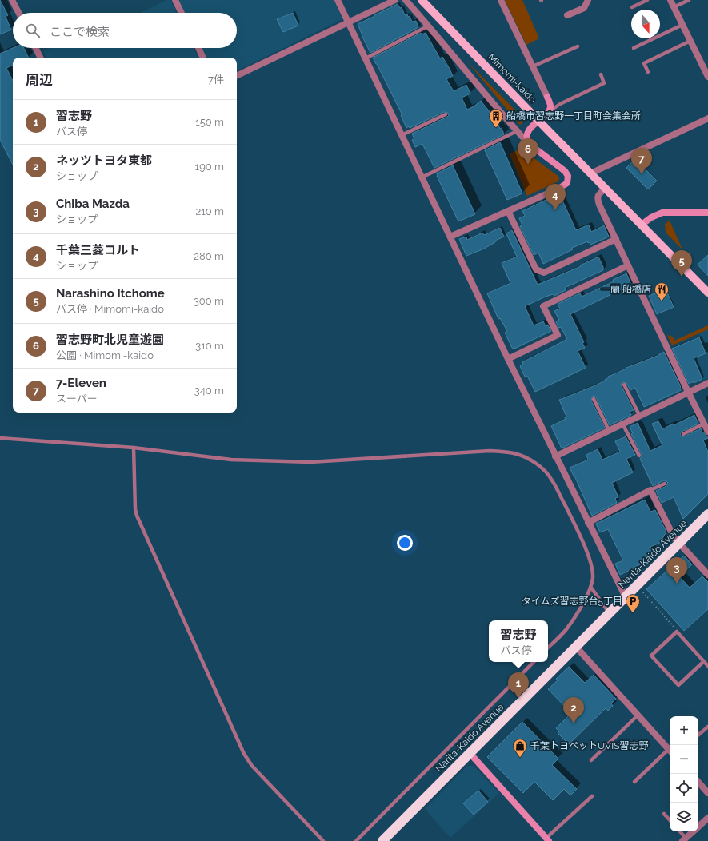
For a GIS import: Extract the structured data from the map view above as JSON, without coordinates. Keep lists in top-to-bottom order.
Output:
{
  "streets": {
    "highway": ["Narita-Kaido Avenue"],
    "main road": ["Mimomi-kaido"]
  },
  "places": {
    "building": ["船橋市習志野一丁目町会集会所"],
    "restaurant": ["一蘭 船橋店"],
    "parking": ["タイムズ習志野台5丁目"],
    "shop": ["千葉トヨペットUVIS習志野"]
  },
  "north": "bottom",
  "page": {
    "search": "ここで検索",
    "heading": ["周辺", "7件"],
    "list": [
      {
        "mark": "1",
        "name": "習志野",
        "note": "バス停",
        "value": "150 m"
      },
      {
        "mark": "2",
        "name": "ネッツトヨタ東都",
        "note": "ショップ",
        "value": "190 m"
      },
      {
        "mark": "3",
        "name": "Chiba Mazda",
        "note": "ショップ",
        "value": "210 m"
      },
      {
        "mark": "4",
        "name": "千葉三菱コルト",
        "note": "ショップ",
        "value": "280 m"
      },
      {
        "mark": "5",
        "name": "Narashino Itchome",
        "note": "バス停 · Mimomi-kaido",
        "value": "300 m"
      },
      {
        "mark": "6",
        "name": "習志野町北児童遊園",
        "note": "公園 · Mimomi-kaido",
        "value": "310 m"
      },
      {
        "mark": "7",
        "name": "7-Eleven",
        "note": "スーパー",
        "value": "340 m"
      }
    ],
    "pins": [
      "6",
      "7",
      "4",
      "5",
      "3",
      "1",
      "2"
    ],
    "popup": ["習志野", "バス停"],
    "map_buttons": ["+", "−"]
  }
}
